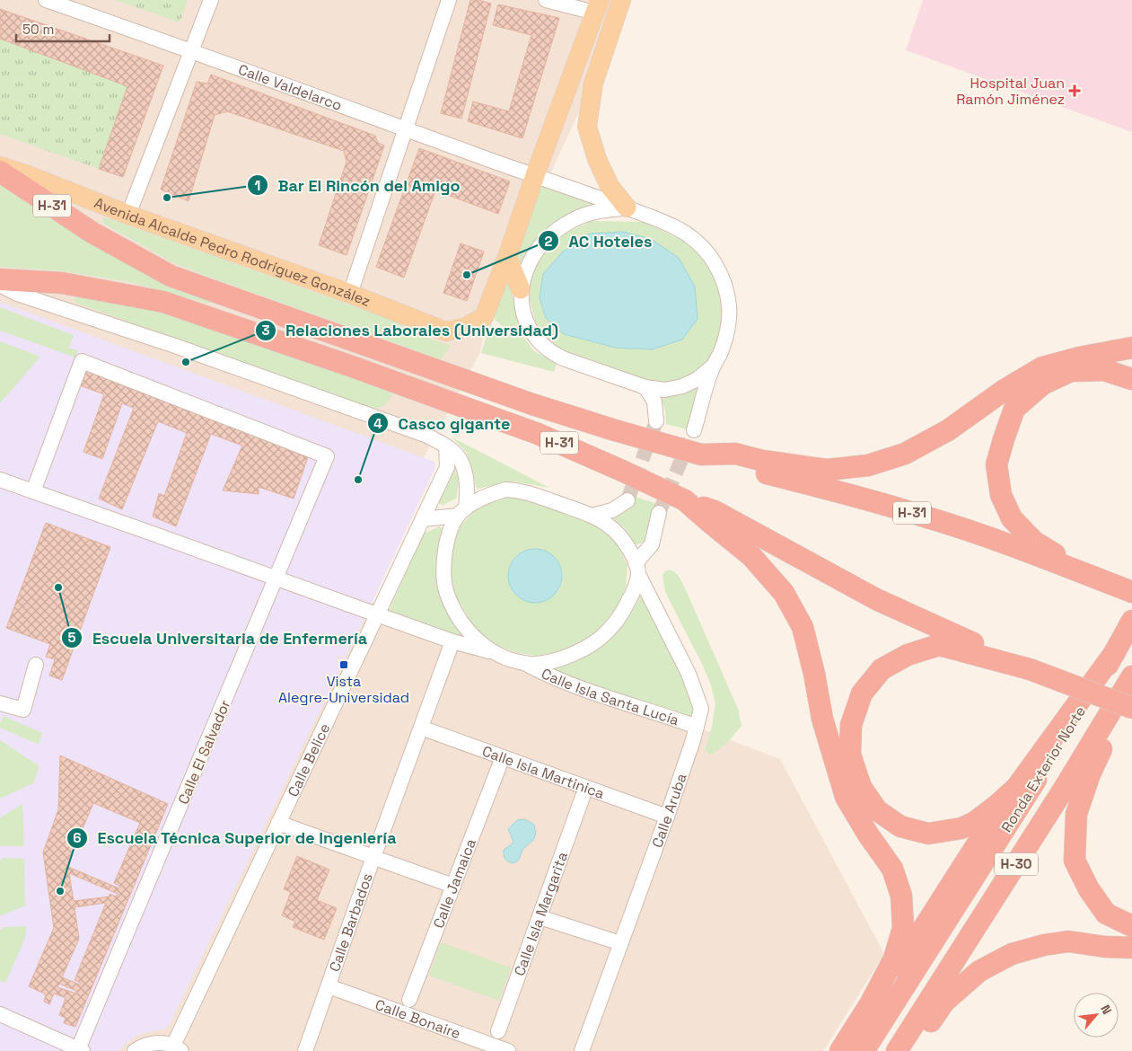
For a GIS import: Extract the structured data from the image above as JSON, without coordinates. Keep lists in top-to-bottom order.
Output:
{
  "streets": {
    "highway": ["H-31", "Ronda Exterior Norte", "H-30"],
    "main road": ["Avenida Alcalde Pedro Rodríguez González"],
    "street": [
      "Calle Valdelarco",
      "Calle Isla Santa Lucía",
      "Calle El Salvador",
      "Calle Belice",
      "Calle Isla Martinica",
      "Calle Aruba",
      "Calle Jamaica",
      "Calle Isla Margarita",
      "Calle Barbados",
      "Calle Bonaire"
    ]
  },
  "crossings": [
    ["Calle Isla Santa Lucía", "Calle Aruba"],
    ["Calle Isla Martinica", "Calle Aruba"],
    ["Calle Isla Martinica", "Calle Barbados"],
    ["Calle Barbados", "Calle Bonaire"]
  ],
  "places": {
    "health": ["Hospital Juan Ramón Jiménez"],
    "other": [
      "Bar El Rincón del Amigo",
      "AC Hoteles",
      "Relaciones Laborales (Universidad)",
      "Casco gigante",
      "Escuela Universitaria de Enfermería",
      "Escuela Técnica Superior de Ingeniería"
    ],
    "transit": ["Vista Alegre-Universidad"]
  },
  "scale_bar": "50 m",
  "north": "top right"
}
